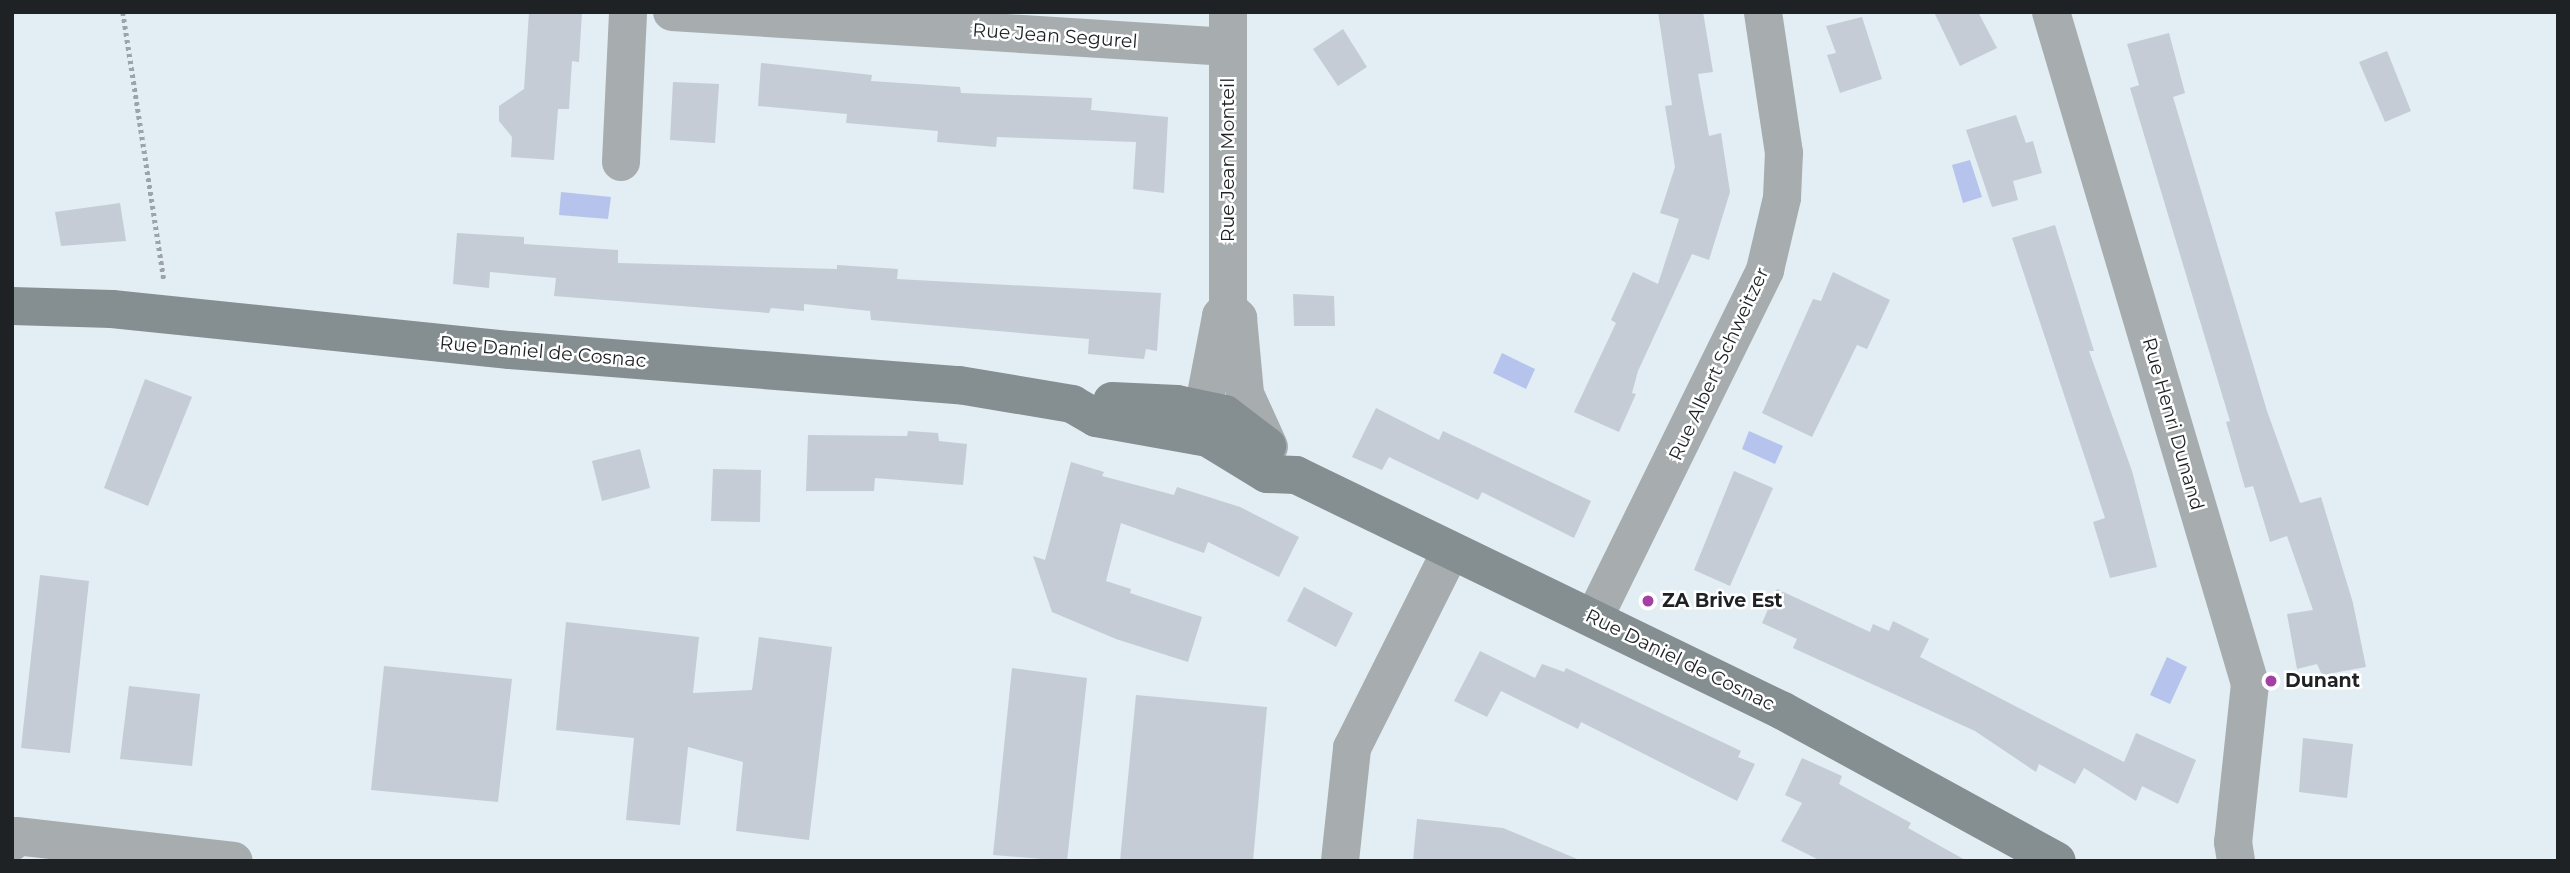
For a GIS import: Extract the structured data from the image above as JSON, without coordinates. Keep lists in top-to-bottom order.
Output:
{
  "streets": {
    "street": [
      "Rue Jean Segurel",
      "Rue Jean Monteil",
      "Rue Daniel de Cosnac",
      "Rue Albert Schweitzer",
      "Rue Henri Dunand"
    ]
  },
  "crossings": [
    ["Rue Jean Segurel", "Rue Jean Monteil"],
    ["Rue Jean Monteil", "Rue Daniel de Cosnac"],
    ["Rue Daniel de Cosnac", "Rue Albert Schweitzer"]
  ],
  "places": ["ZA Brive Est", "Dunant"]
}
